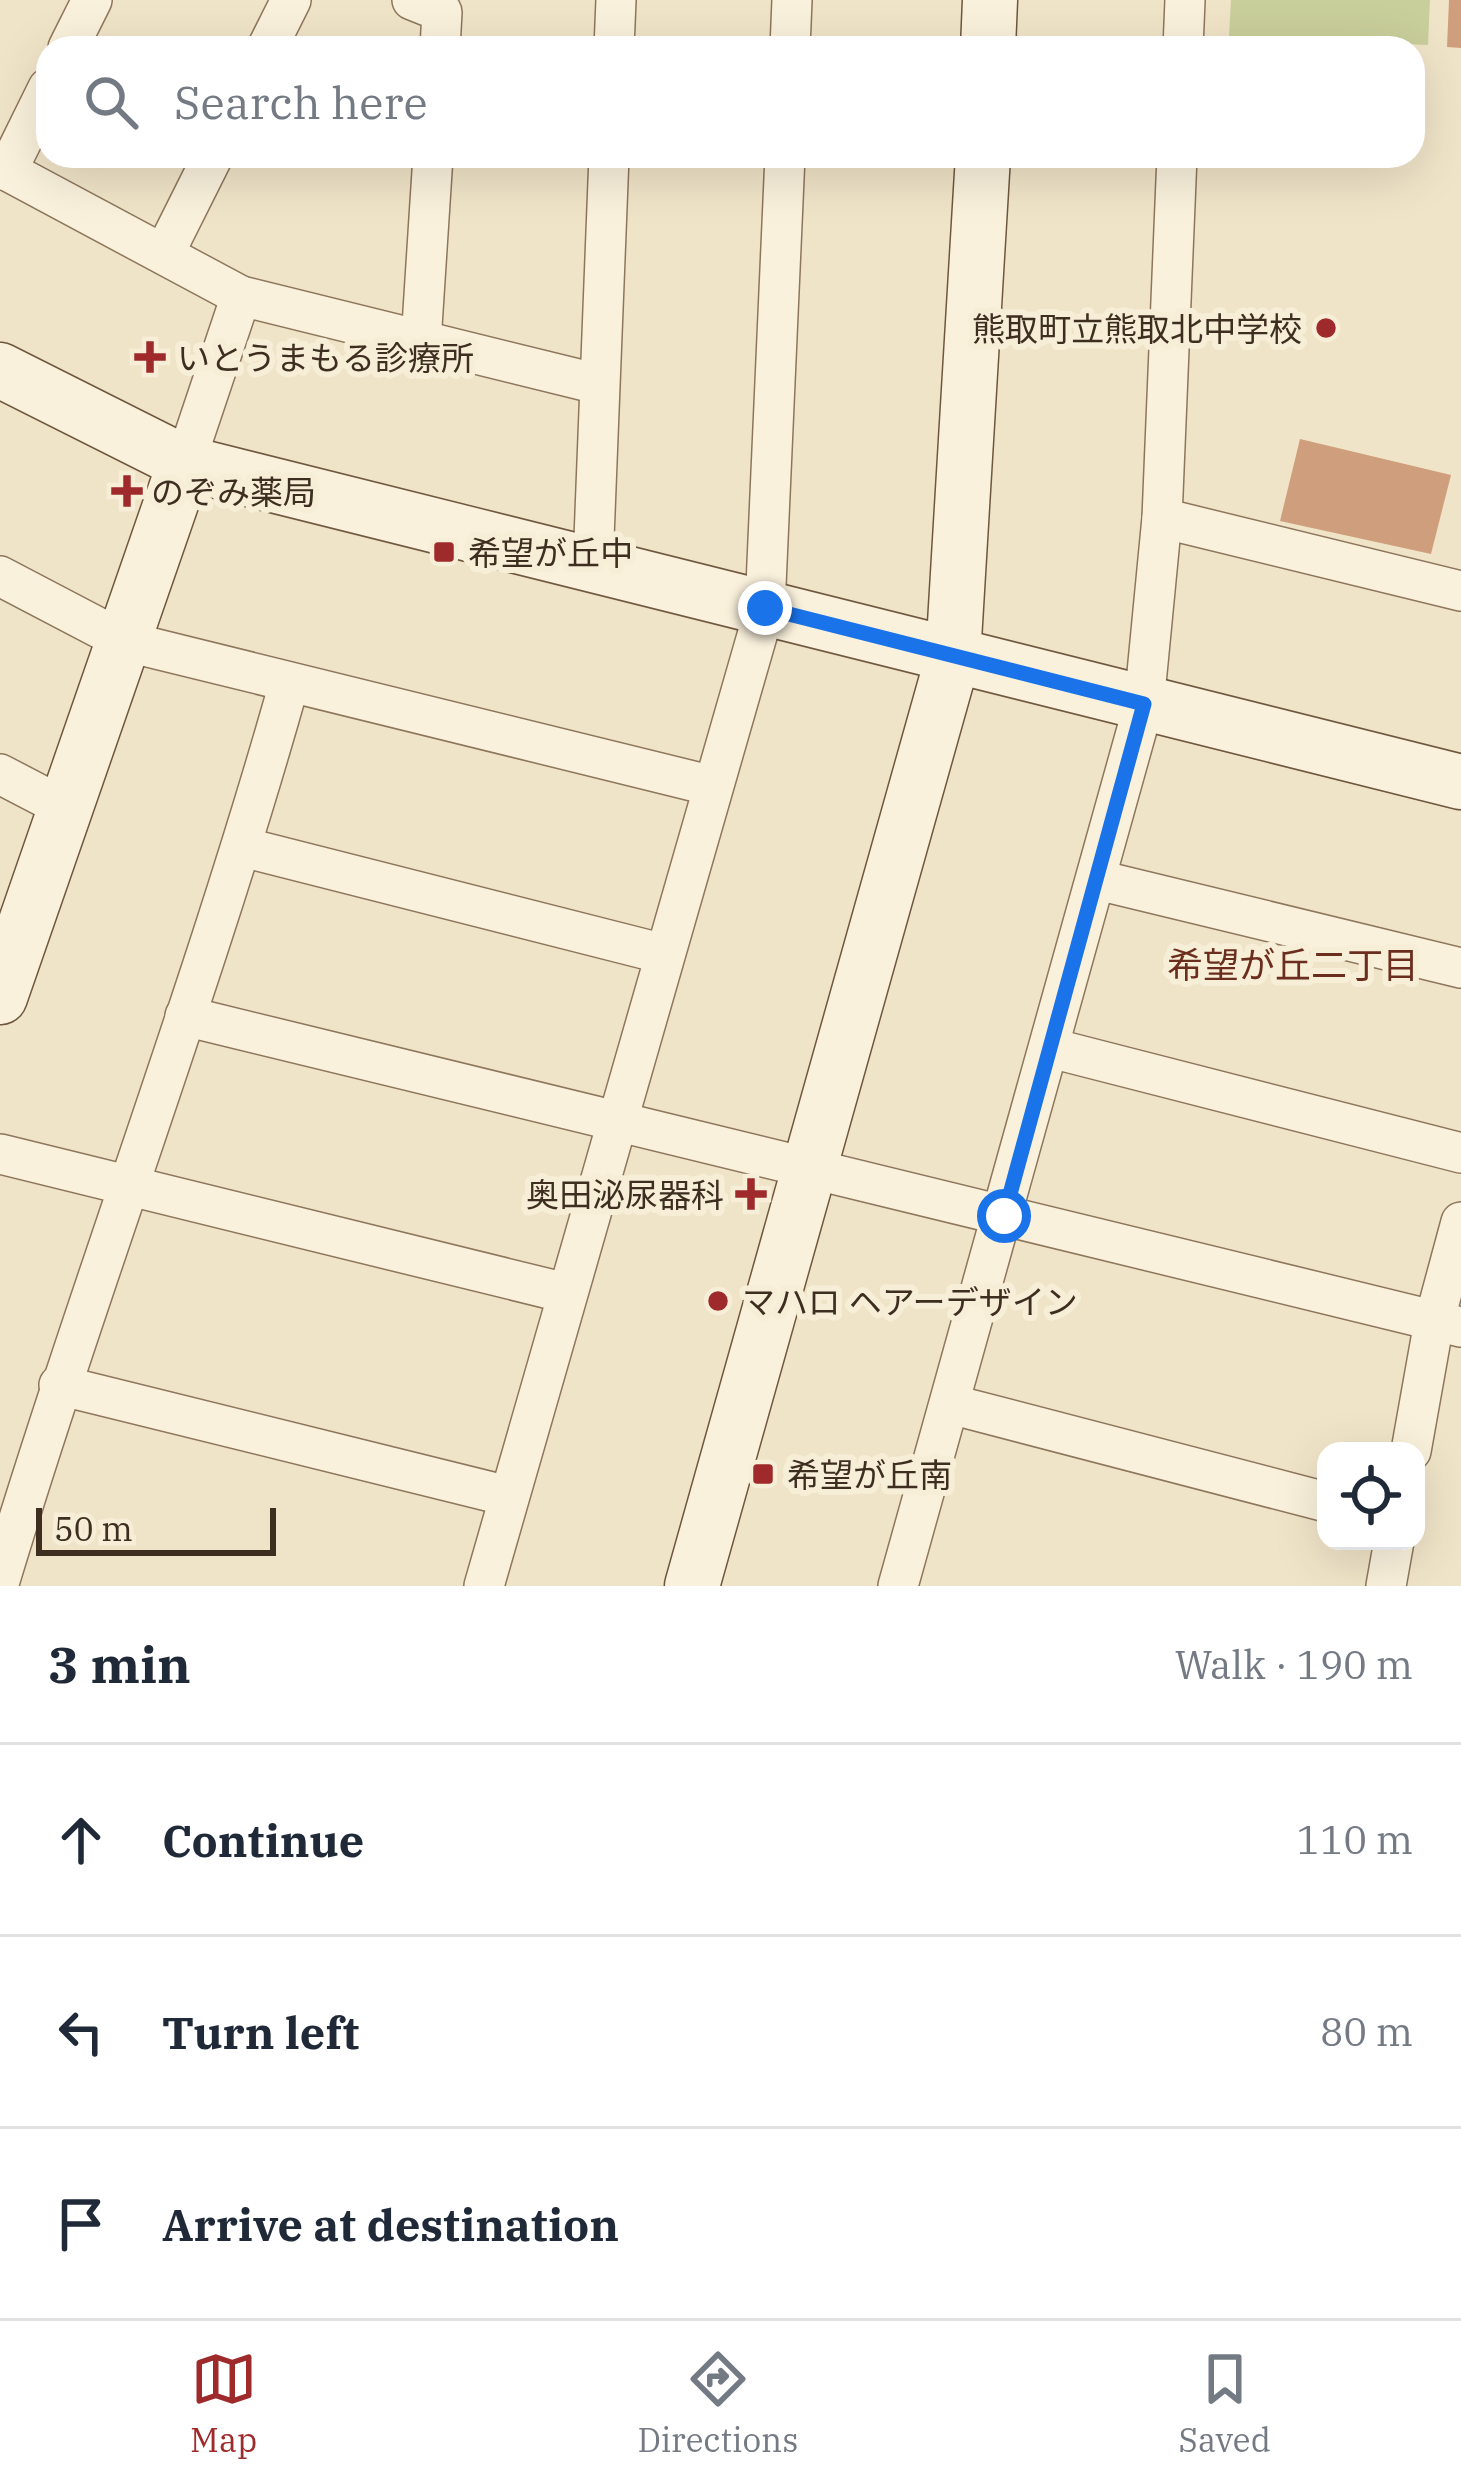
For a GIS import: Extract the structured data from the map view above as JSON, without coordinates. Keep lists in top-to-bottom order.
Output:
{
  "districts": ["希望が丘二丁目"],
  "places": {
    "other": ["熊取町立熊取北中学校", "マハロ ヘアーデザイン"],
    "health": ["いとうまもる診療所", "のぞみ薬局", "奥田泌尿器科"],
    "transit": ["希望が丘中", "希望が丘南"]
  },
  "scale_bar": "50 m",
  "page": {
    "search": "Search here",
    "scale": "50 m",
    "heading": ["3 min", "Walk · 190 m"],
    "list": [
      ["Continue", "110 m"],
      ["Turn left", "80 m"],
      "Arrive at destination"
    ],
    "nav": ["Map", "Directions", "Saved"]
  }
}
